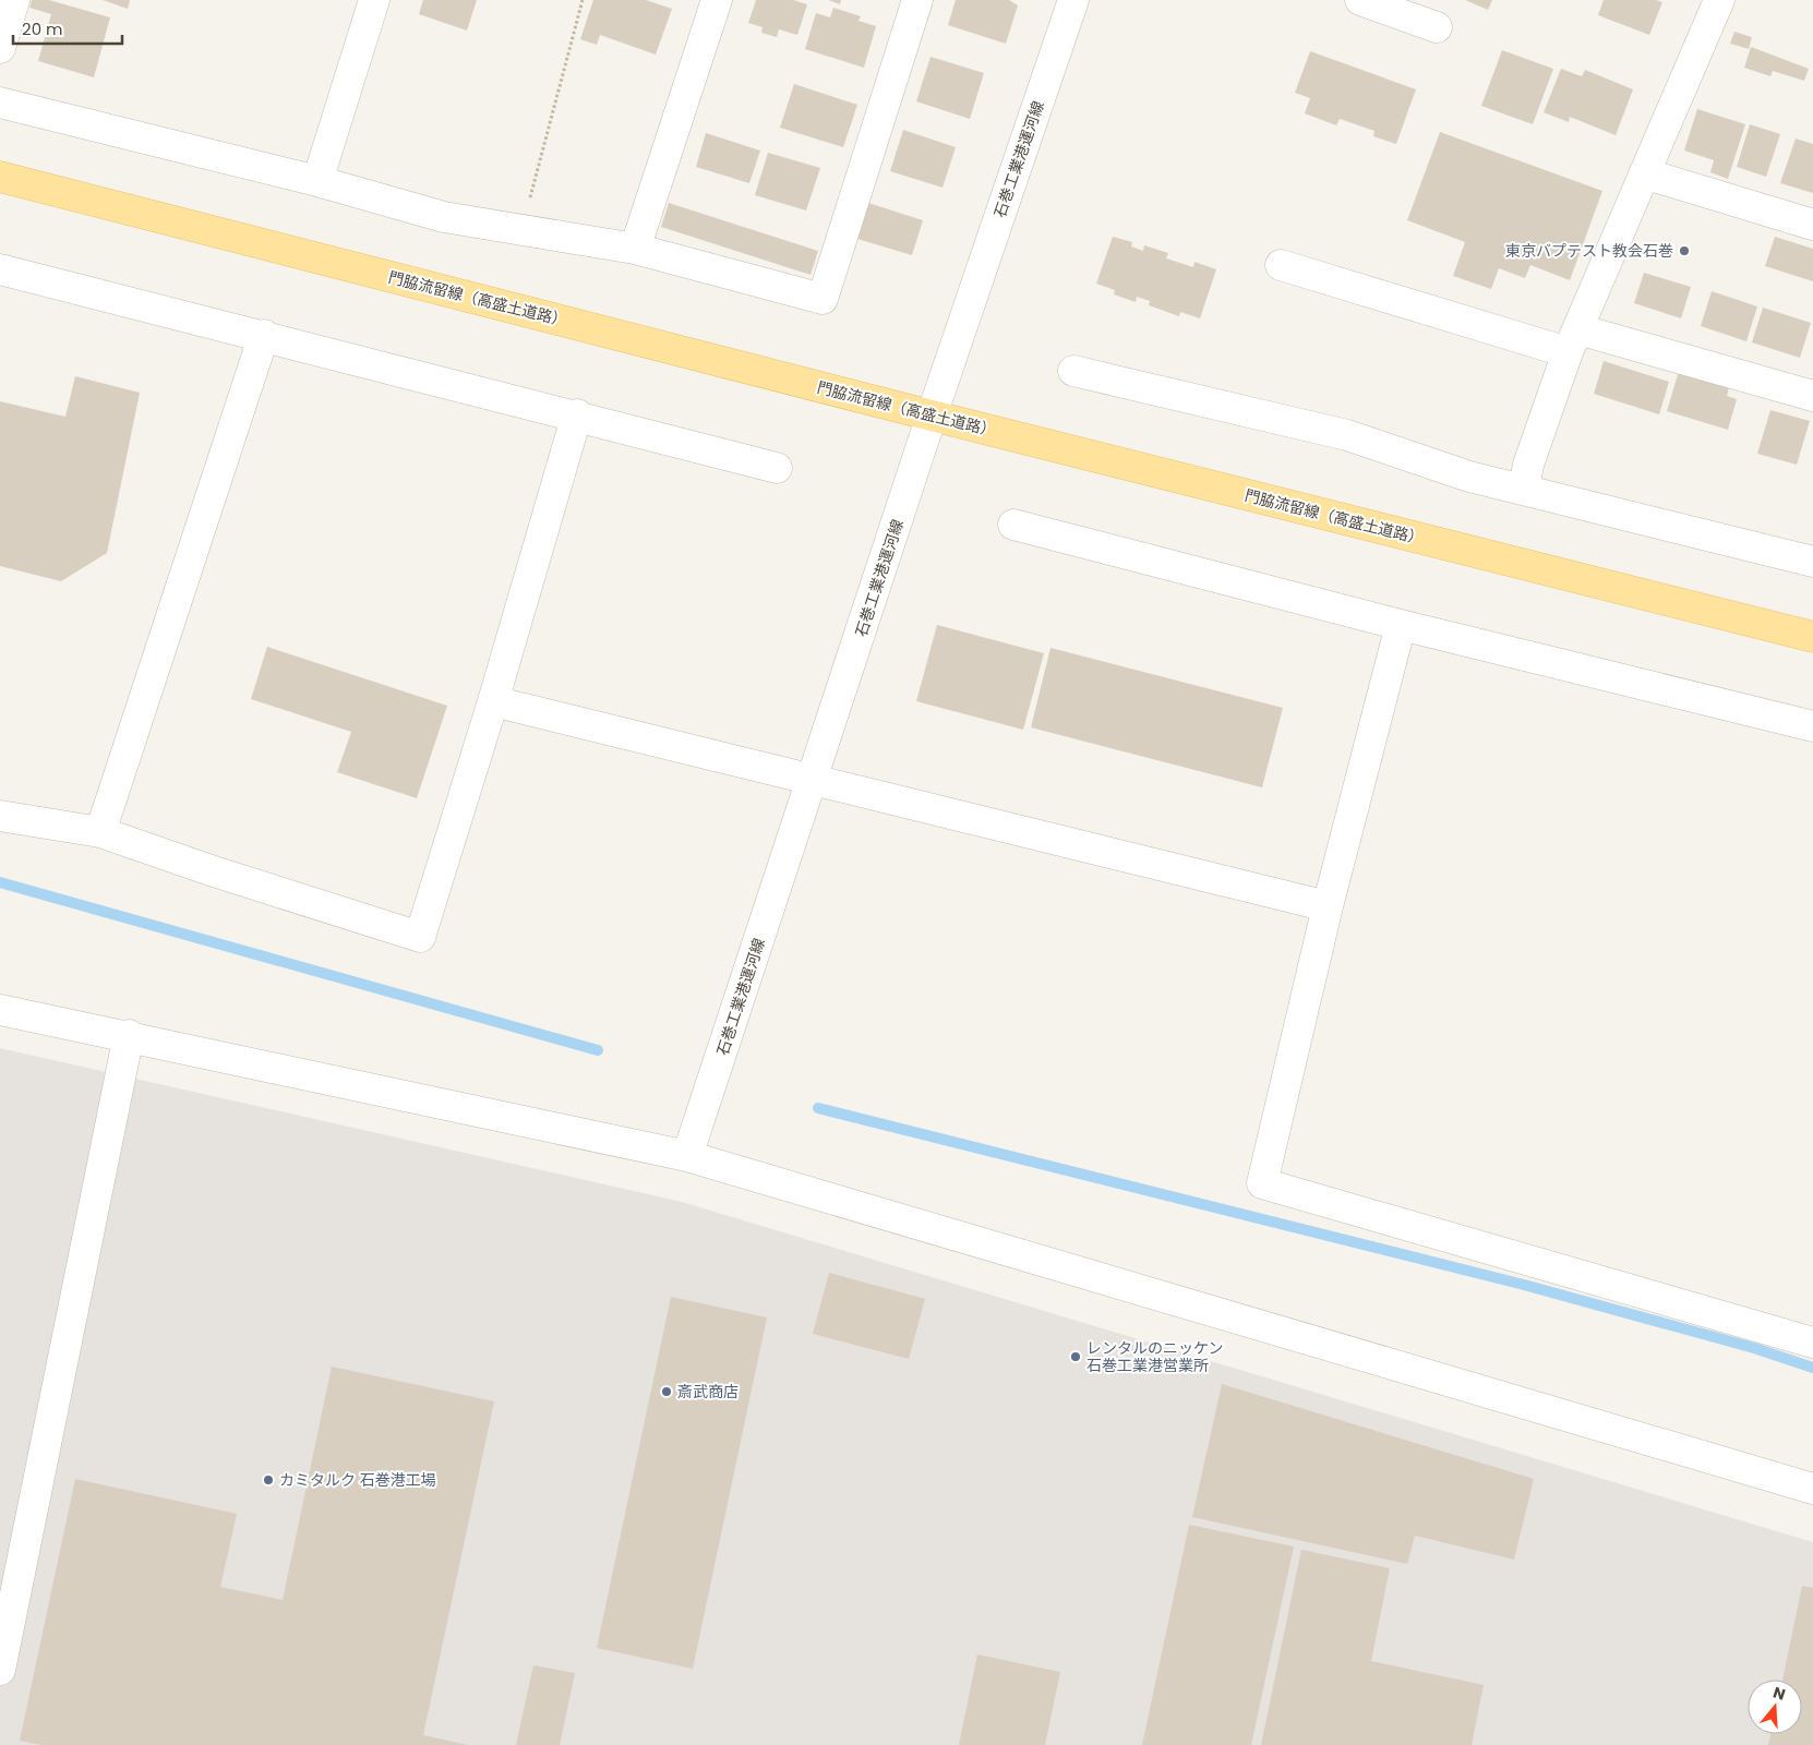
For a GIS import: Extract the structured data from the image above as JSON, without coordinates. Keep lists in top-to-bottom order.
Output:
{
  "streets": {
    "main road": ["門脇流留線（高盛土道路）"],
    "street": ["石巻工業港運河線"]
  },
  "crossings": [
    ["石巻工業港運河線", "門脇流留線（高盛土道路）"]
  ],
  "places": [
    "東京バプテスト教会石巻",
    "レンタルのニッケン 石巻工業港営業所",
    "斎武商店",
    "カミタルク 石巻港工場"
  ],
  "scale_bar": "20 m",
  "north": "top"
}
